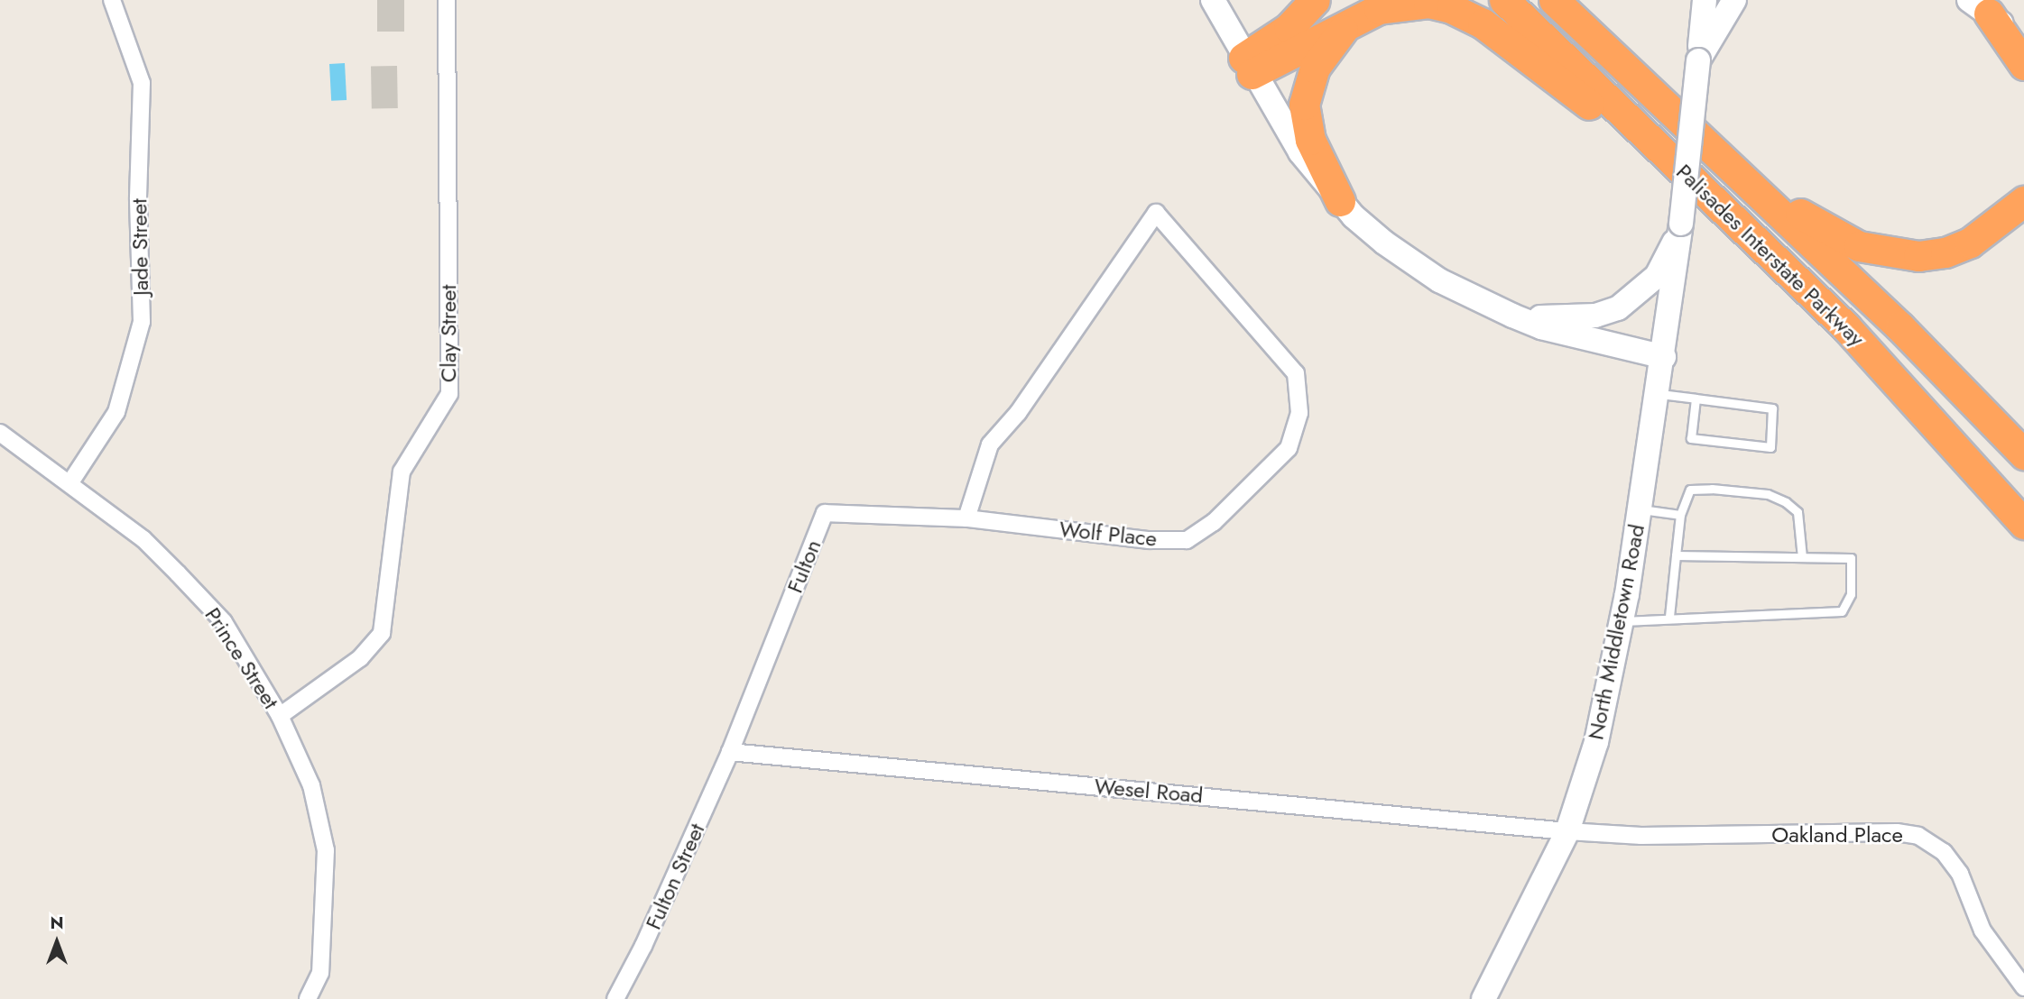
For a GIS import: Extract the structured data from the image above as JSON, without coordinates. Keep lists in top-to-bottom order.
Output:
{
  "streets": {
    "highway": ["Palisades Interstate Parkway"],
    "street": [
      "Jade Street",
      "Clay Street",
      "Wolf Place",
      "Fulton",
      "North Middletown Road",
      "Prince Street",
      "Wesel Road",
      "Oakland Place",
      "Fulton Street"
    ]
  },
  "crossings": [
    ["Jade Street", "Prince Street"],
    ["Clay Street", "Prince Street"],
    ["Wolf Place", "Fulton"],
    ["Fulton", "Wesel Road"],
    ["Fulton", "Fulton Street"],
    ["North Middletown Road", "Wesel Road"],
    ["North Middletown Road", "Oakland Place"],
    ["Wesel Road", "Oakland Place"],
    ["Wesel Road", "Fulton Street"]
  ],
  "north": "top"
}
